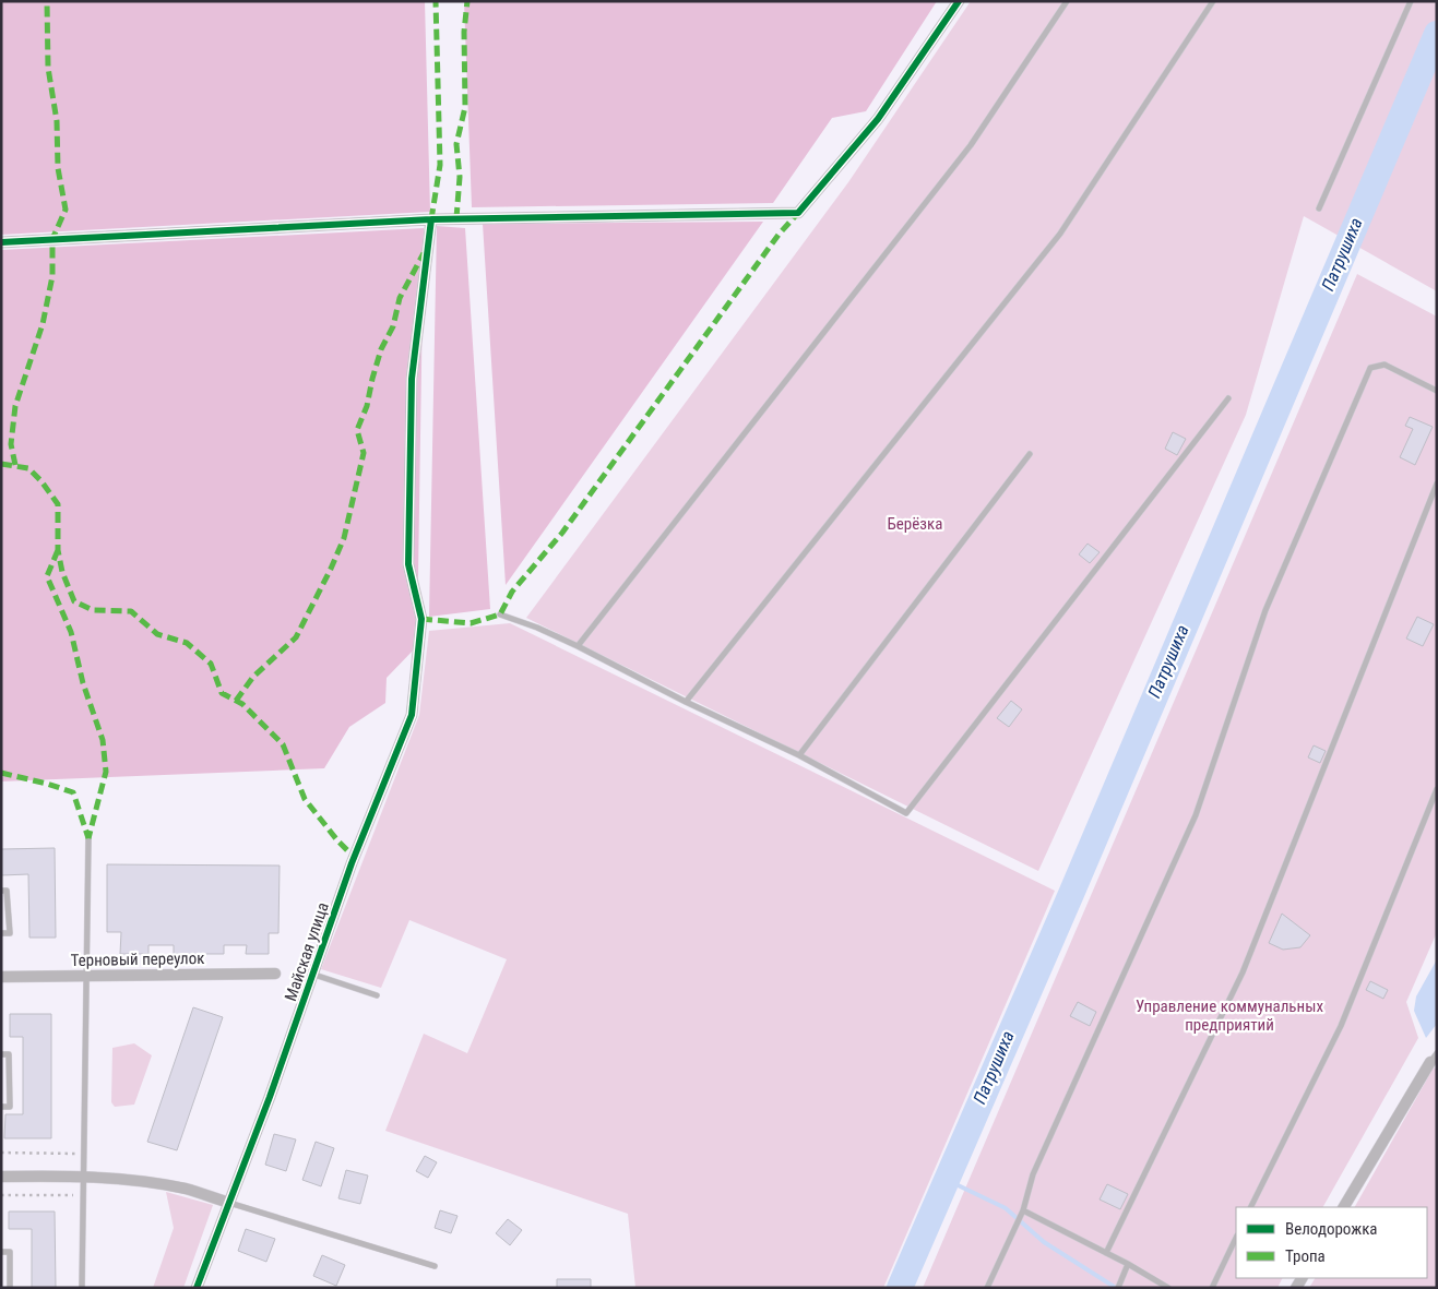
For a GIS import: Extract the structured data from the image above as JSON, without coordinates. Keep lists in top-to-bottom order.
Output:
{
  "streets": {
    "street": ["Майская улица", "Терновый переулок"]
  },
  "water": ["Патрушиха"],
  "parks": ["Берёзка", "Управление коммунальных предприятий"],
  "legend": ["Велодорожка", "Тропа"]
}
